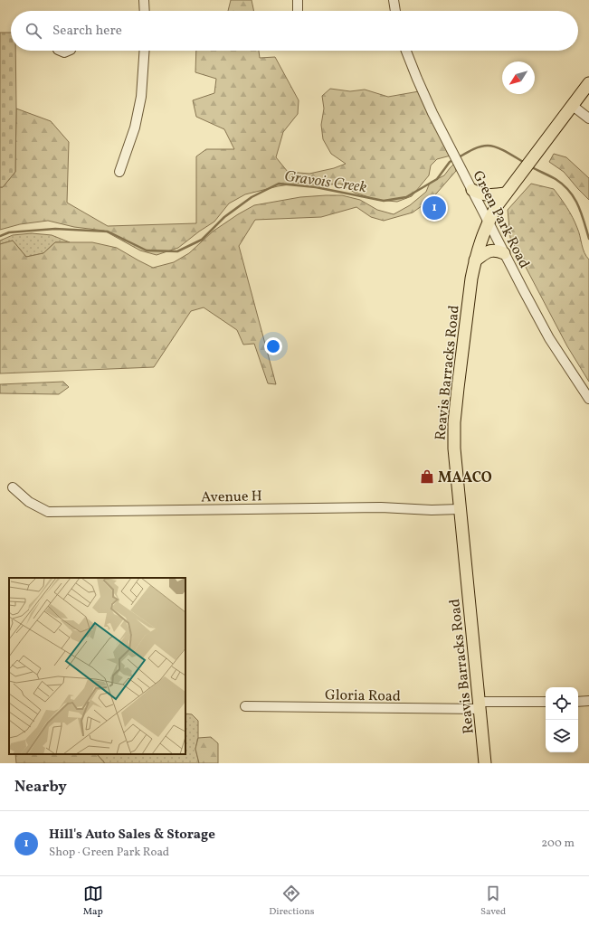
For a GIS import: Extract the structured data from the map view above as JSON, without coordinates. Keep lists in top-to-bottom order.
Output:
{
  "streets": {
    "main road": ["Reavis Barracks Road"],
    "street": ["Green Park Road", "Avenue H", "Gloria Road"]
  },
  "crossings": [
    ["Green Park Road", "Reavis Barracks Road"],
    ["Reavis Barracks Road", "Avenue H"],
    ["Reavis Barracks Road", "Gloria Road"]
  ],
  "water": ["Gravois Creek"],
  "places": {
    "shop": ["MAACO"]
  },
  "north": "bottom left",
  "page": {
    "search": "Search here",
    "pins": "1",
    "heading": "Nearby",
    "list": [
      {
        "mark": "1",
        "name": "Hill's Auto Sales & Storage",
        "note": "Shop · Green Park Road",
        "value": "200 m"
      }
    ],
    "nav": ["Map", "Directions", "Saved"]
  }
}
